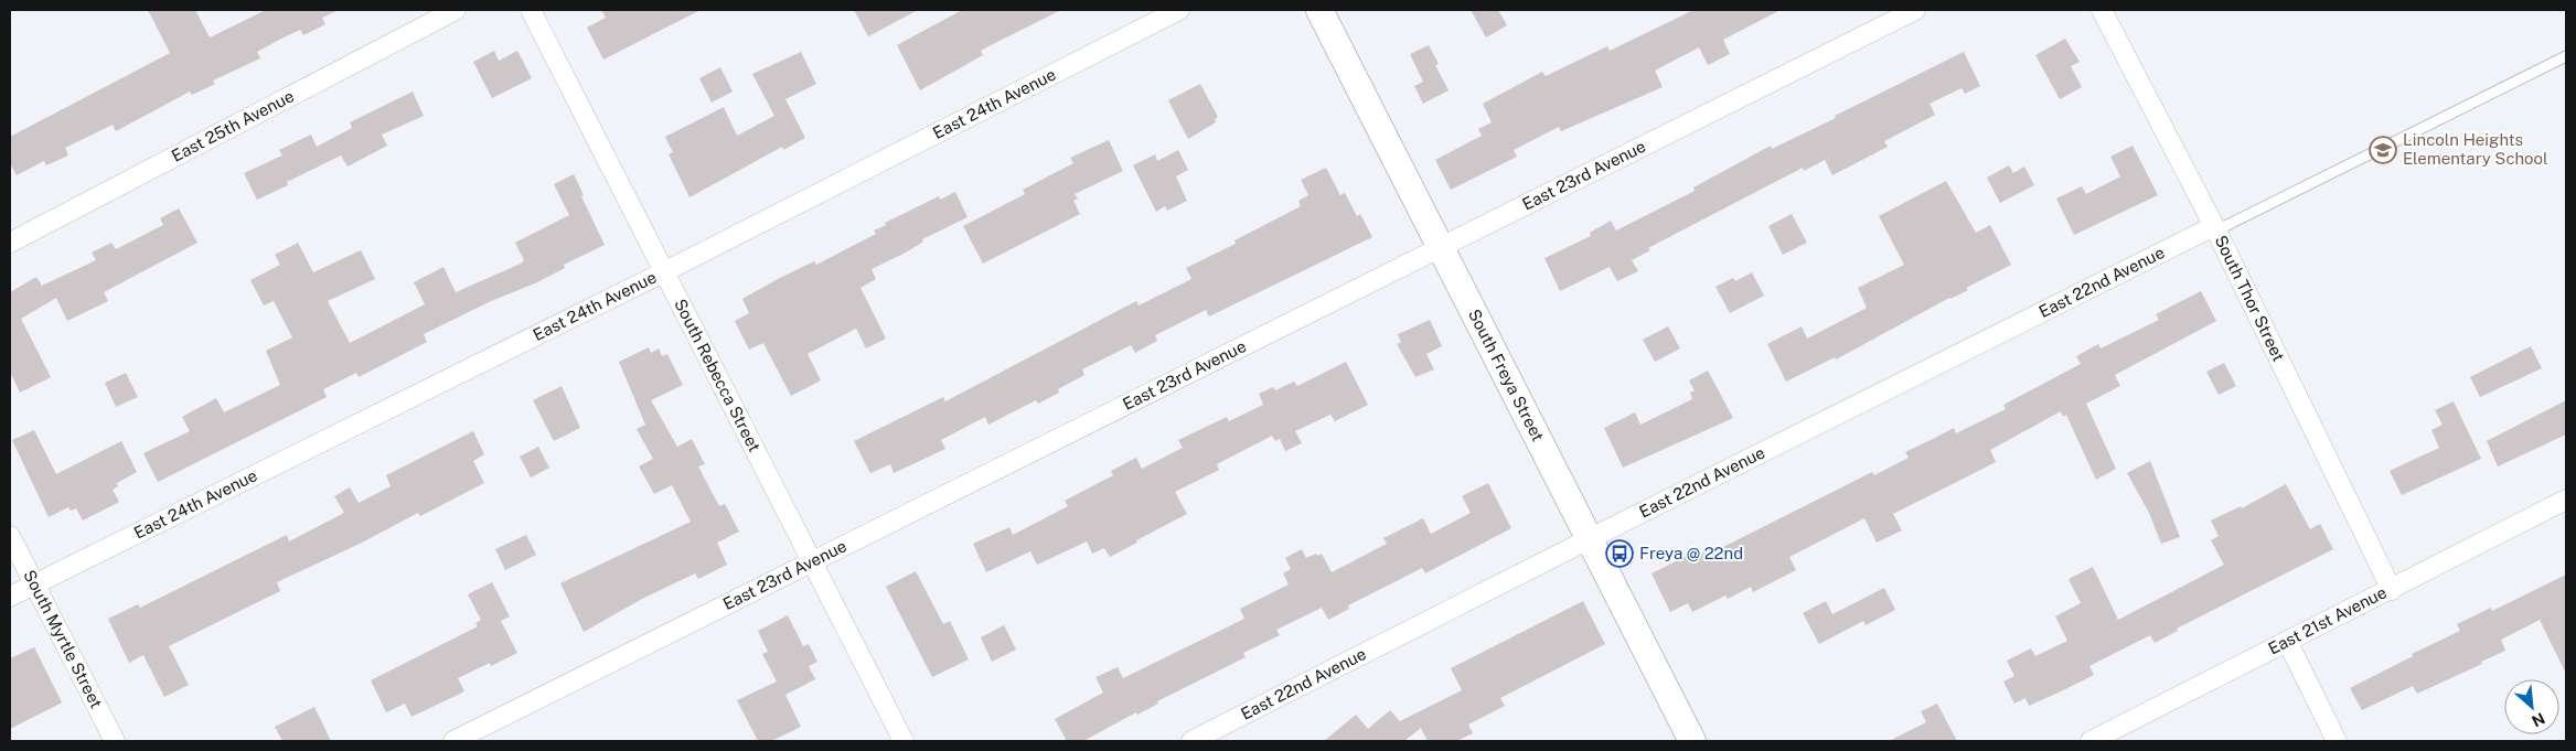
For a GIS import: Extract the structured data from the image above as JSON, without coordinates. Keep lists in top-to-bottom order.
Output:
{
  "streets": {
    "main road": ["South Freya Street"],
    "street": [
      "East 24th Avenue",
      "East 25th Avenue",
      "East 23rd Avenue",
      "East 22nd Avenue",
      "South Thor Street",
      "South Rebecca Street",
      "East 21st Avenue",
      "South Myrtle Street"
    ]
  },
  "crossings": [
    ["East 24th Avenue", "South Rebecca Street"],
    ["East 24th Avenue", "South Myrtle Street"],
    ["East 23rd Avenue", "South Rebecca Street"],
    ["East 23rd Avenue", "South Freya Street"],
    ["East 22nd Avenue", "South Thor Street"],
    ["East 22nd Avenue", "South Freya Street"],
    ["South Thor Street", "East 21st Avenue"]
  ],
  "places": {
    "school or university": ["Lincoln Heights Elementary School"],
    "bus stop": ["Freya @ 22nd"]
  },
  "north": "bottom right"
}
